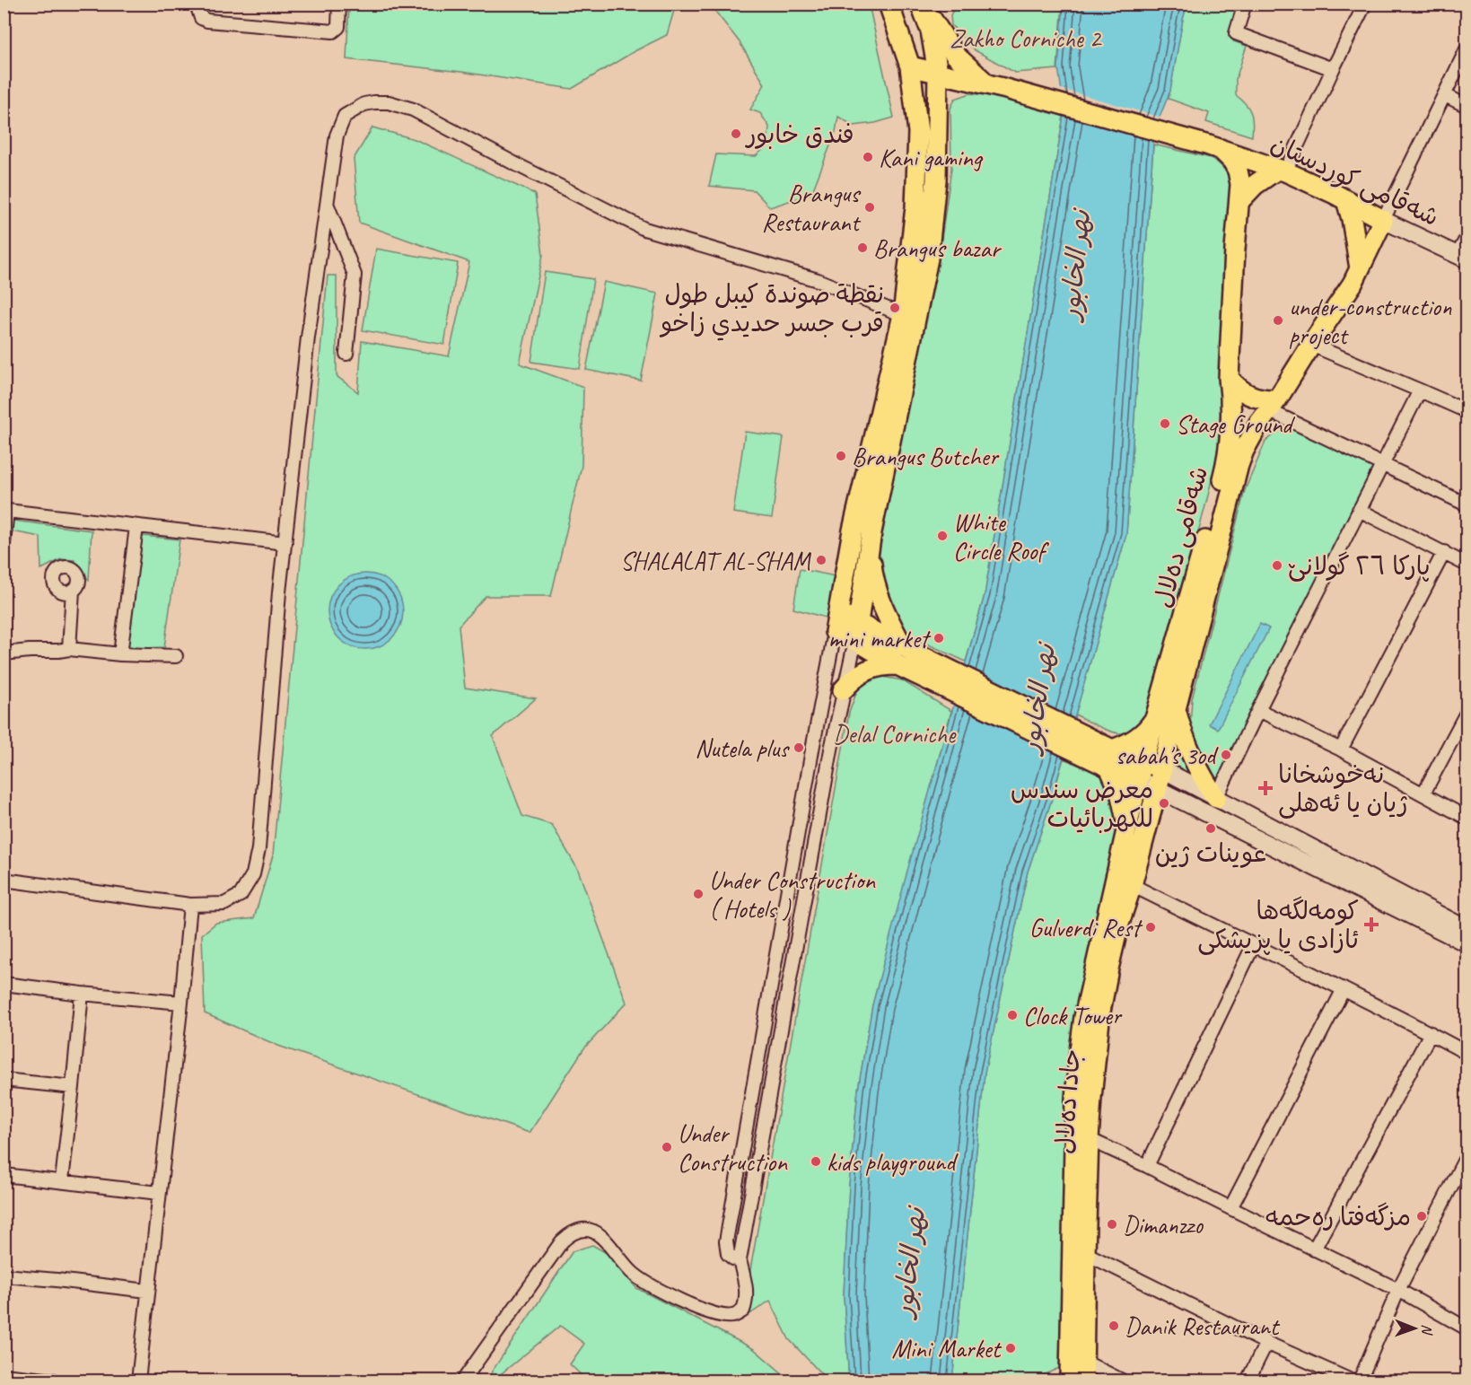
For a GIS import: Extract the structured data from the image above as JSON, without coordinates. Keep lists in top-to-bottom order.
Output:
{
  "streets": {
    "main road": ["شەقامی کوردستان", "شەقامی دەلال", "جادا دەلال"]
  },
  "crossings": [
    ["شەقامی کوردستان", "شەقامی دەلال"],
    ["شەقامی دەلال", "جادا دەلال"]
  ],
  "water": ["نهر الخابور"],
  "parks": ["Zakho Corniche 2", "Delal Corniche"],
  "places": {
    "other": [
      "فندق خابور",
      "Kani gaming",
      "Brangus Restaurant",
      "Brangus bazar",
      "نقطة صوندة كيبل طول قرب جسر حديدي زاخو",
      "under-construction project",
      "Stage Ground",
      "Brangus Butcher",
      "White Circle Roof",
      "SHALALAT AL-SHAM",
      "پارکا ٢٦ گولانێ",
      "mini market",
      "Nutela plus",
      "sabah's 3od",
      "معرض سندس للكهربائيات",
      "عوینات ژین",
      "Under Construction ( Hotels )",
      "Gulverdi Rest",
      "Clock Tower",
      "Under Construction",
      "kids playground",
      "مزگەفتا رەحمە",
      "Dimanzzo",
      "Danik Restaurant",
      "Mini Market"
    ],
    "health": ["نەخوشخانا ژيان يا ئەهلى", "کومەلگەھا ئازادی یا پزیشکی"]
  },
  "north": "right"
}
